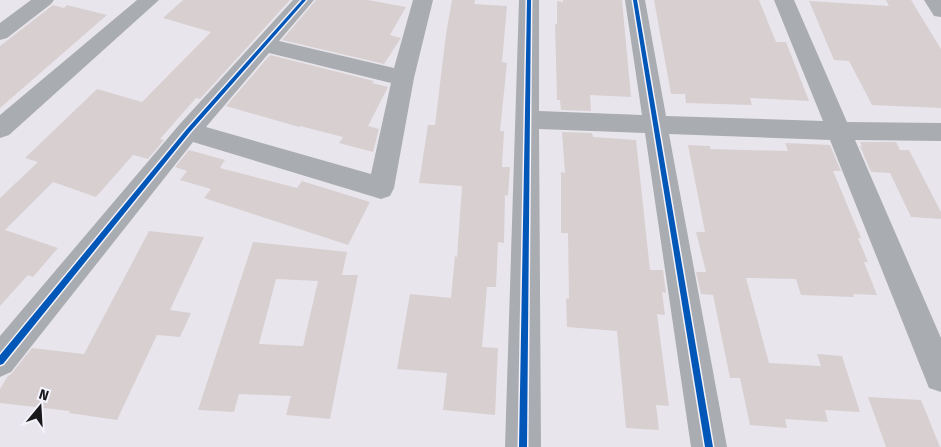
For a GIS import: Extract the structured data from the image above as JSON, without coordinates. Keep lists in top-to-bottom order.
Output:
{
  "north": "top"
}
